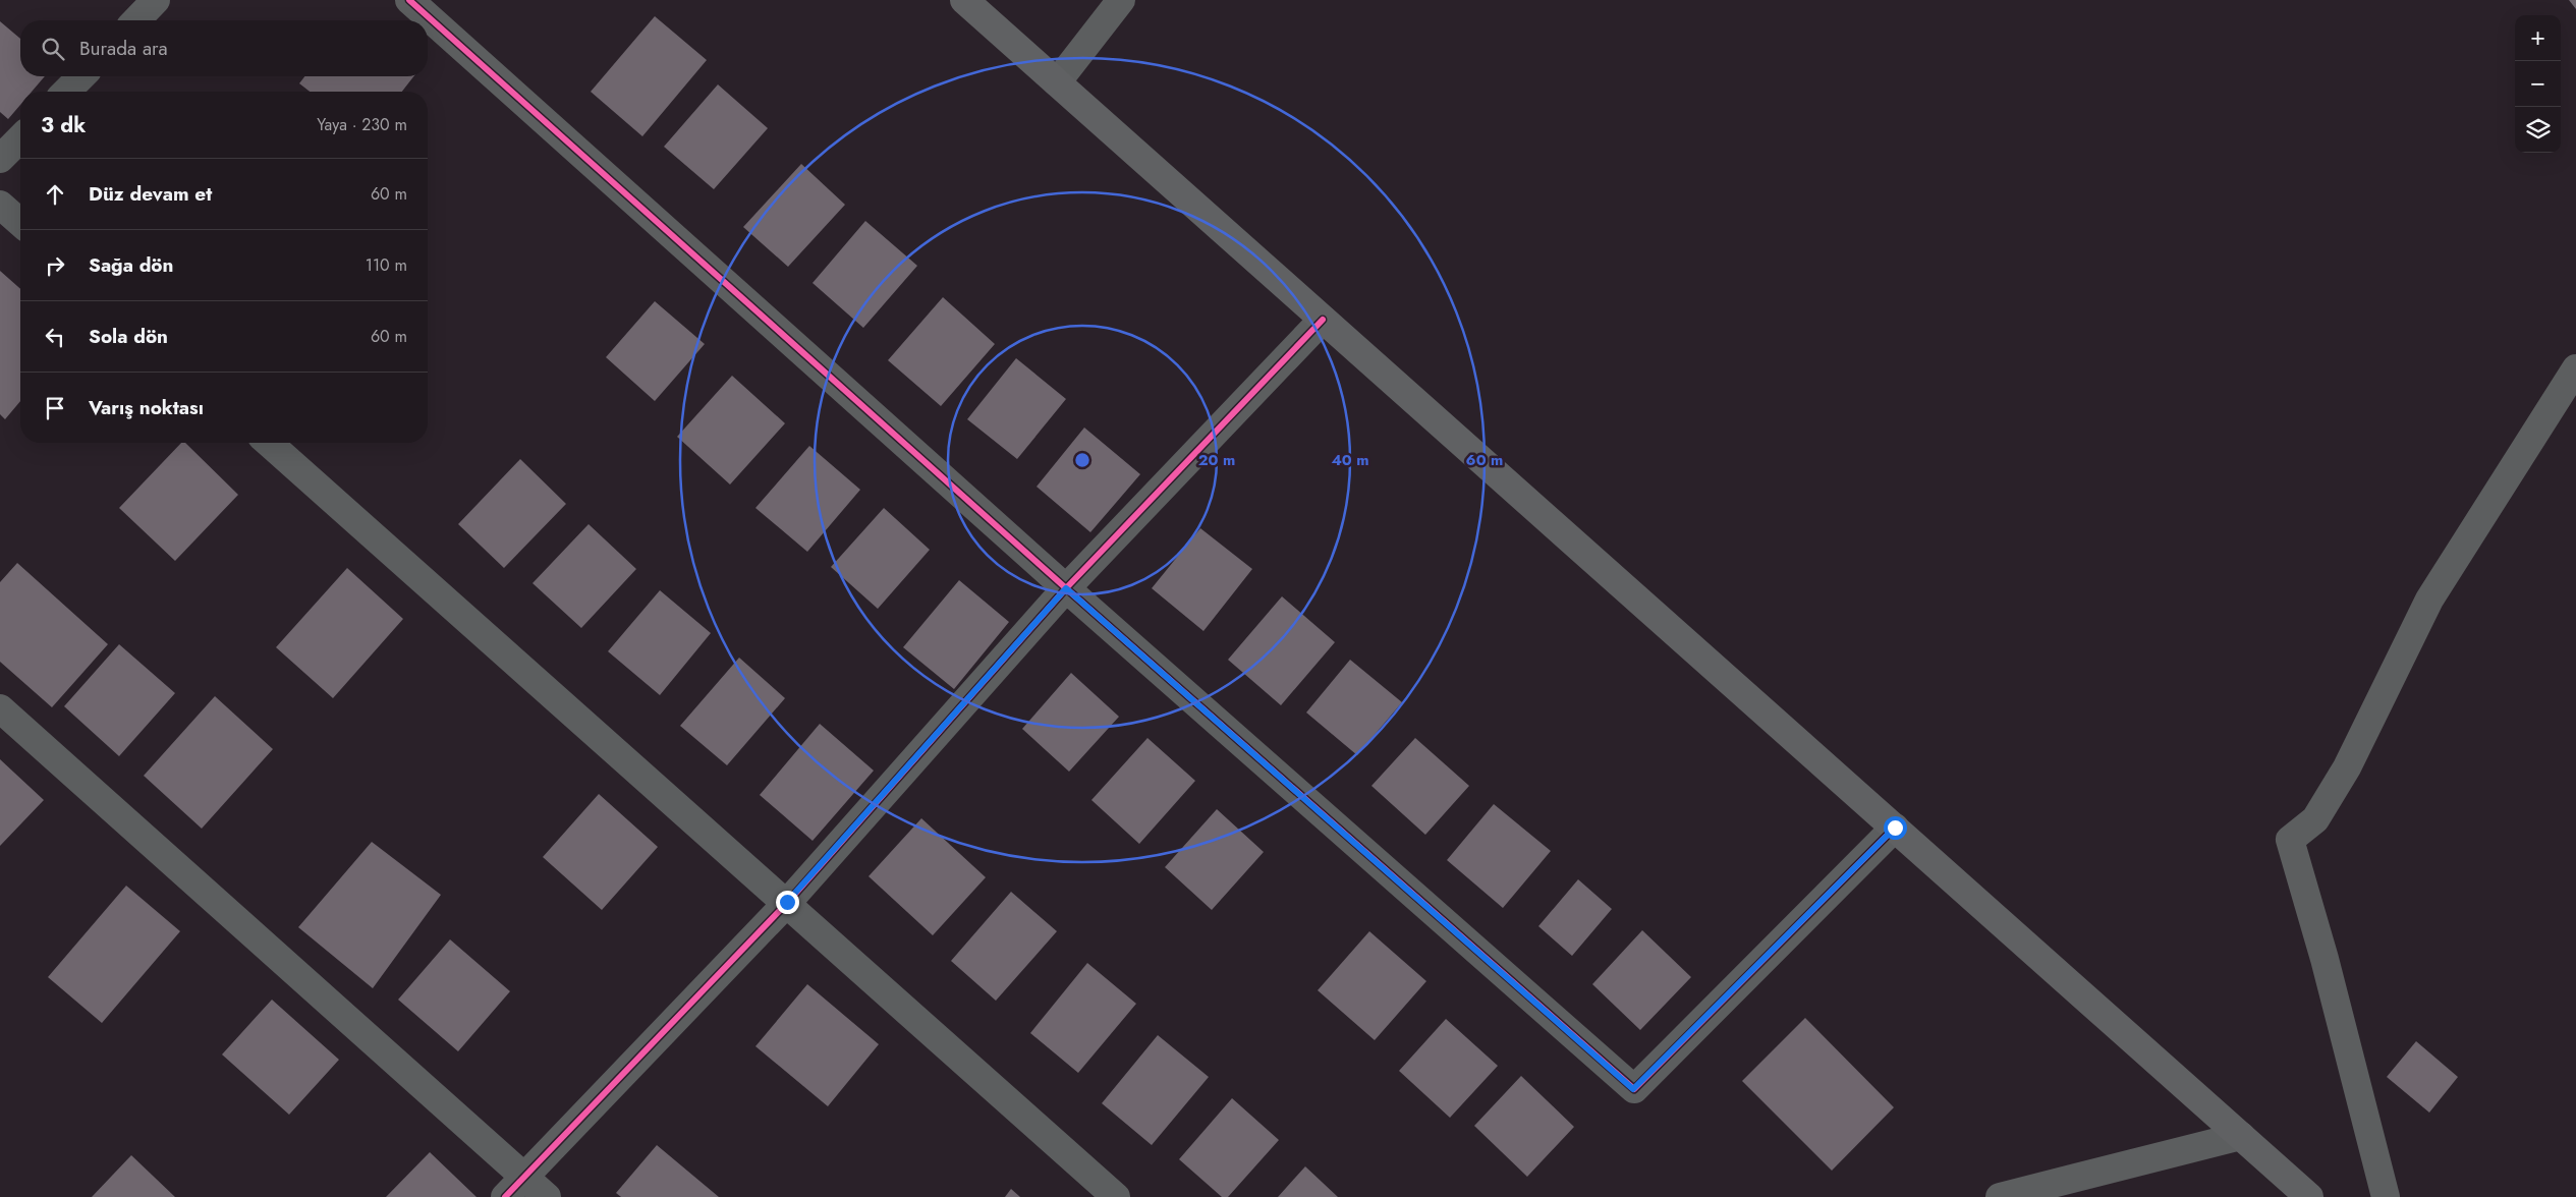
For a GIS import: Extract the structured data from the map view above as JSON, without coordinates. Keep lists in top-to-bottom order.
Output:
{
  "page": {
    "map_buttons": ["+", "−"],
    "search": "Burada ara",
    "heading": ["3 dk", "Yaya · 230 m"],
    "list": [
      ["Düz devam et", "60 m"],
      ["Sağa dön", "110 m"],
      ["Sola dön", "60 m"],
      "Varış noktası"
    ]
  },
  "rings": ["20 m", "40 m", "60 m"]
}
